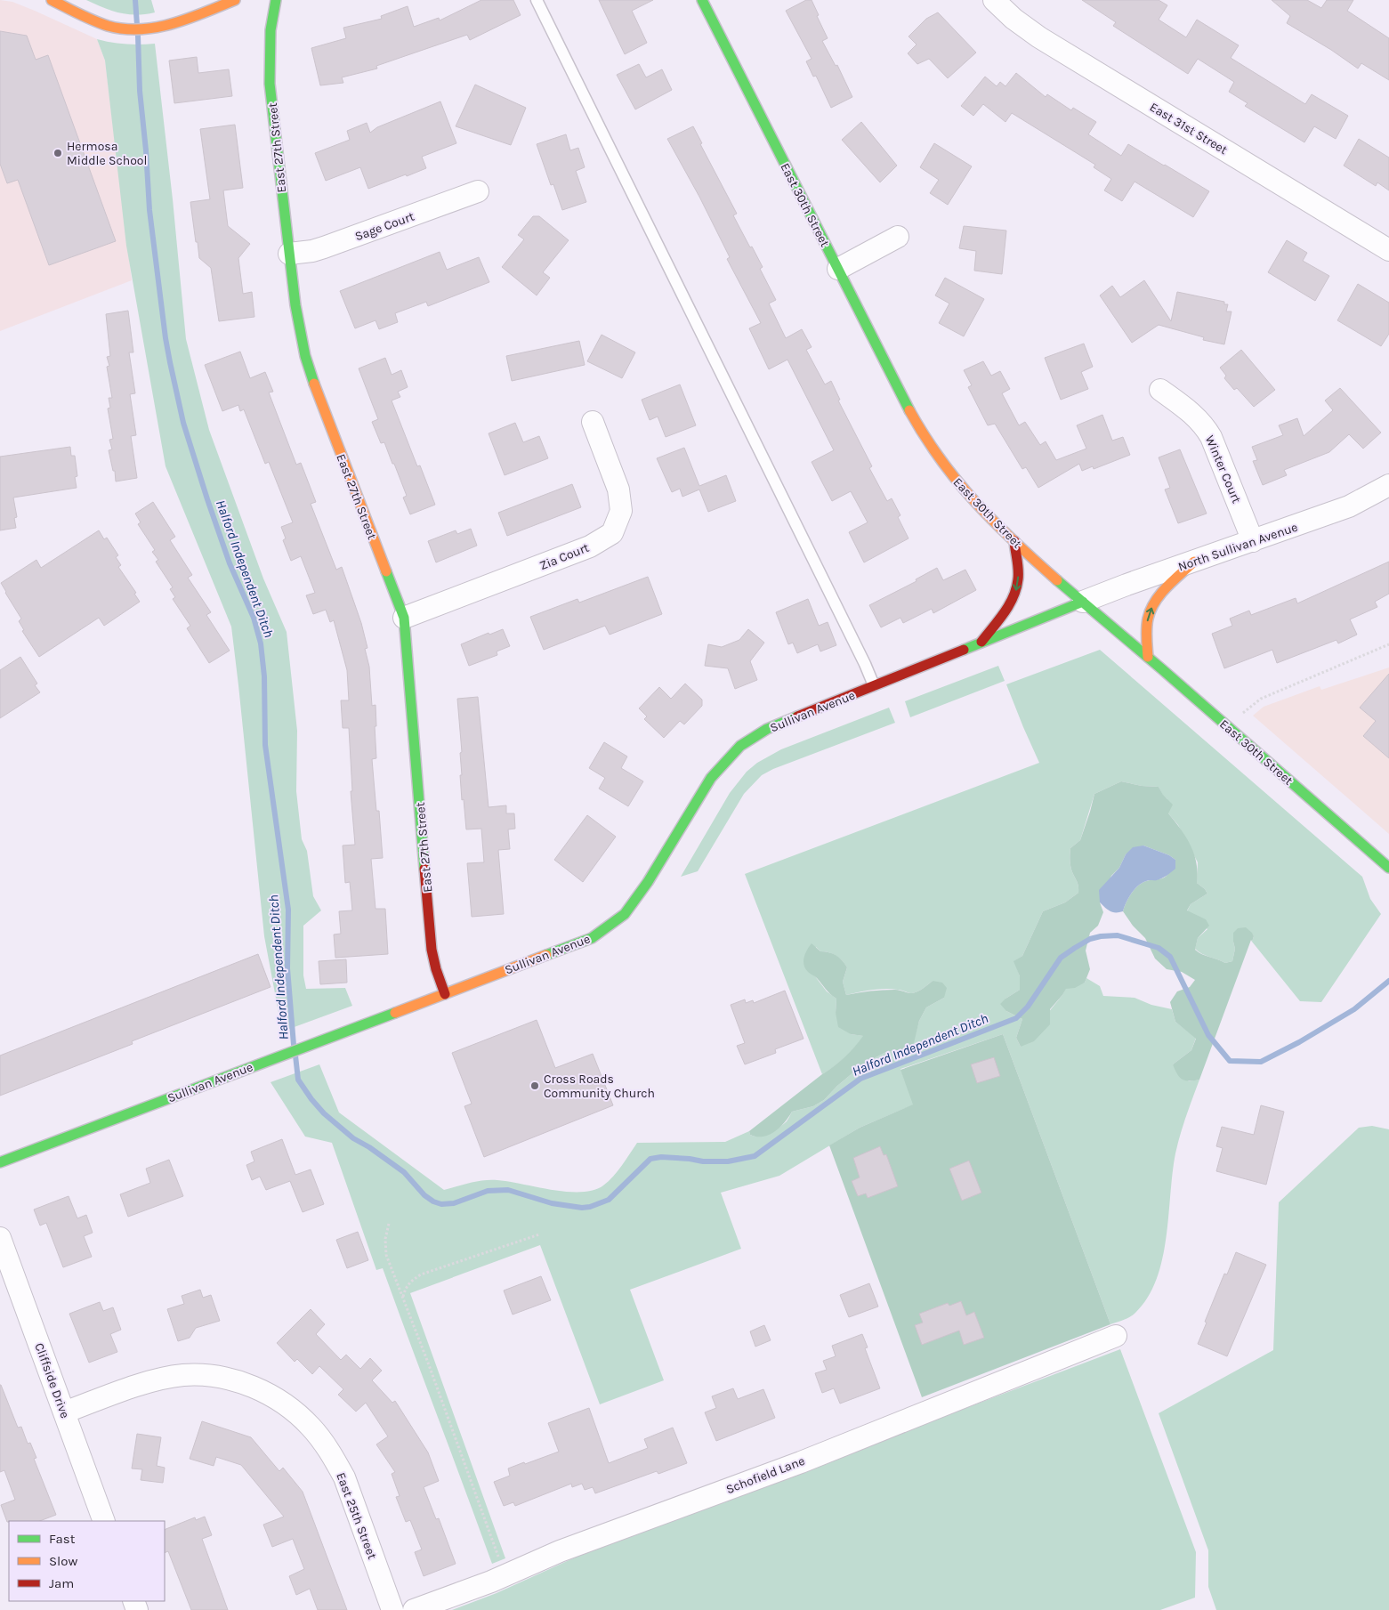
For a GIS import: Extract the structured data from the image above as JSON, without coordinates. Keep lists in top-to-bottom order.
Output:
{
  "streets": {
    "main road": ["East 27th Street", "East 30th Street", "Sullivan Avenue"],
    "street": [
      "East 31st Street",
      "Sage Court",
      "Winter Court",
      "North Sullivan Avenue",
      "Zia Court",
      "Cliffside Drive",
      "Schofield Lane",
      "East 25th Street"
    ]
  },
  "crossings": [
    ["East 27th Street", "Sage Court"],
    ["East 27th Street", "Zia Court"],
    ["East 27th Street", "Sullivan Avenue"],
    ["East 30th Street", "North Sullivan Avenue"],
    ["East 30th Street", "Sullivan Avenue"],
    ["Winter Court", "North Sullivan Avenue"],
    ["North Sullivan Avenue", "Sullivan Avenue"],
    ["Cliffside Drive", "East 25th Street"]
  ],
  "water": ["Halford Independent Ditch"],
  "places": ["Hermosa Middle School", "Cross Roads Community Church"],
  "legend": ["Fast", "Slow", "Jam"]
}
